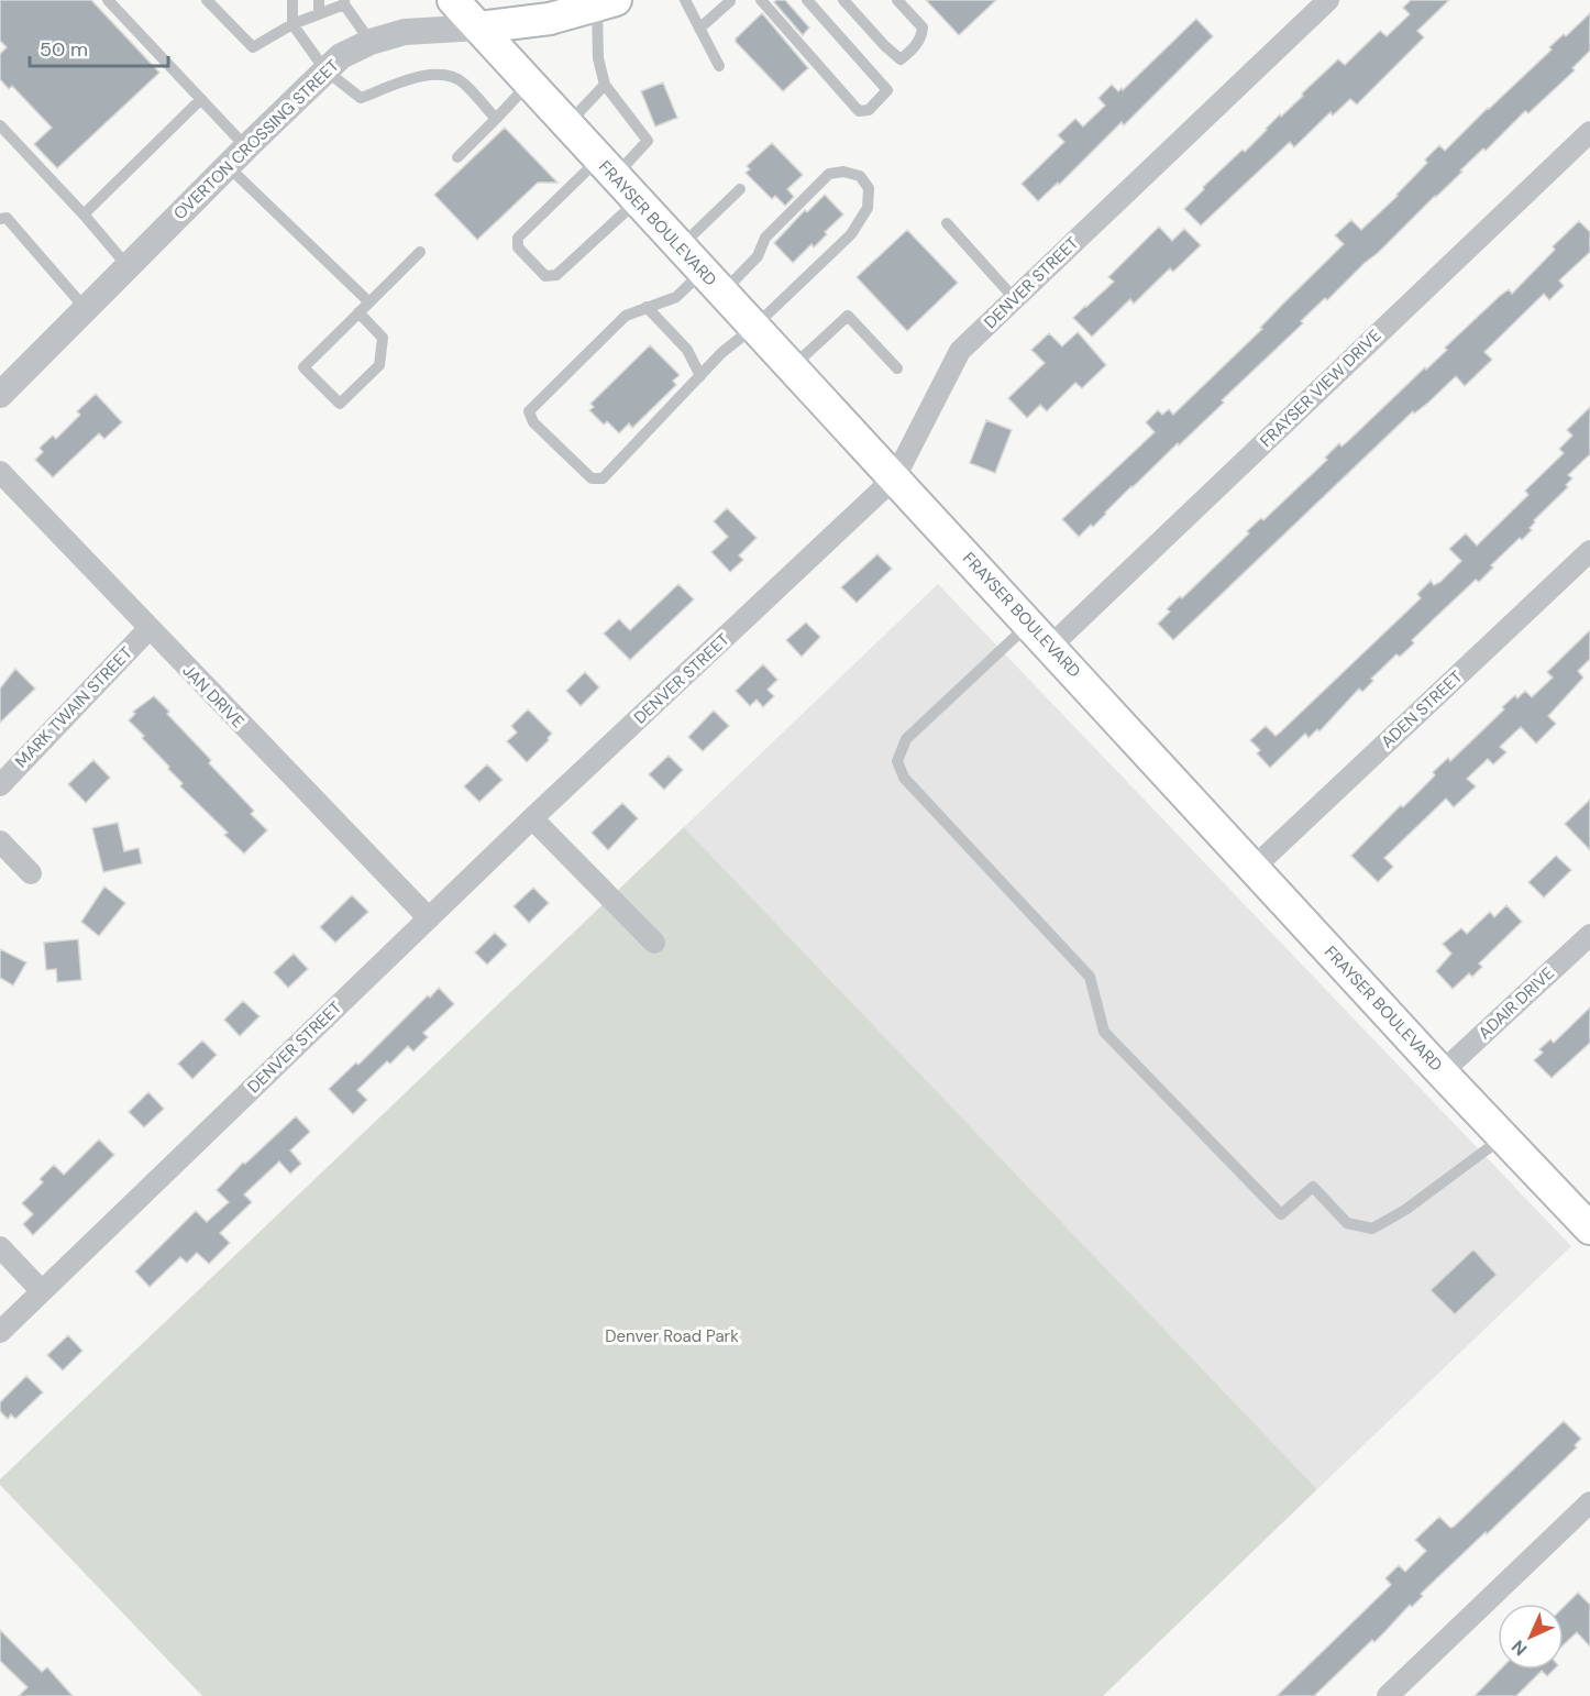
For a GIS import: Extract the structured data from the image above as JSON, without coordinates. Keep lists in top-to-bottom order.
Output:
{
  "streets": {
    "main road": ["OVERTON CROSSING STREET", "FRAYSER BOULEVARD"],
    "street": [
      "DENVER STREET",
      "FRAYSER VIEW DRIVE",
      "JAN DRIVE",
      "MARK TWAIN STREET",
      "ADEN STREET",
      "ADAIR DRIVE"
    ]
  },
  "crossings": [
    ["OVERTON CROSSING STREET", "FRAYSER BOULEVARD"],
    ["FRAYSER BOULEVARD", "DENVER STREET"],
    ["FRAYSER BOULEVARD", "FRAYSER VIEW DRIVE"],
    ["FRAYSER BOULEVARD", "ADEN STREET"],
    ["FRAYSER BOULEVARD", "ADAIR DRIVE"],
    ["DENVER STREET", "JAN DRIVE"],
    ["JAN DRIVE", "MARK TWAIN STREET"]
  ],
  "parks": ["Denver Road Park"],
  "scale_bar": "50 m",
  "north": "bottom left"
}
